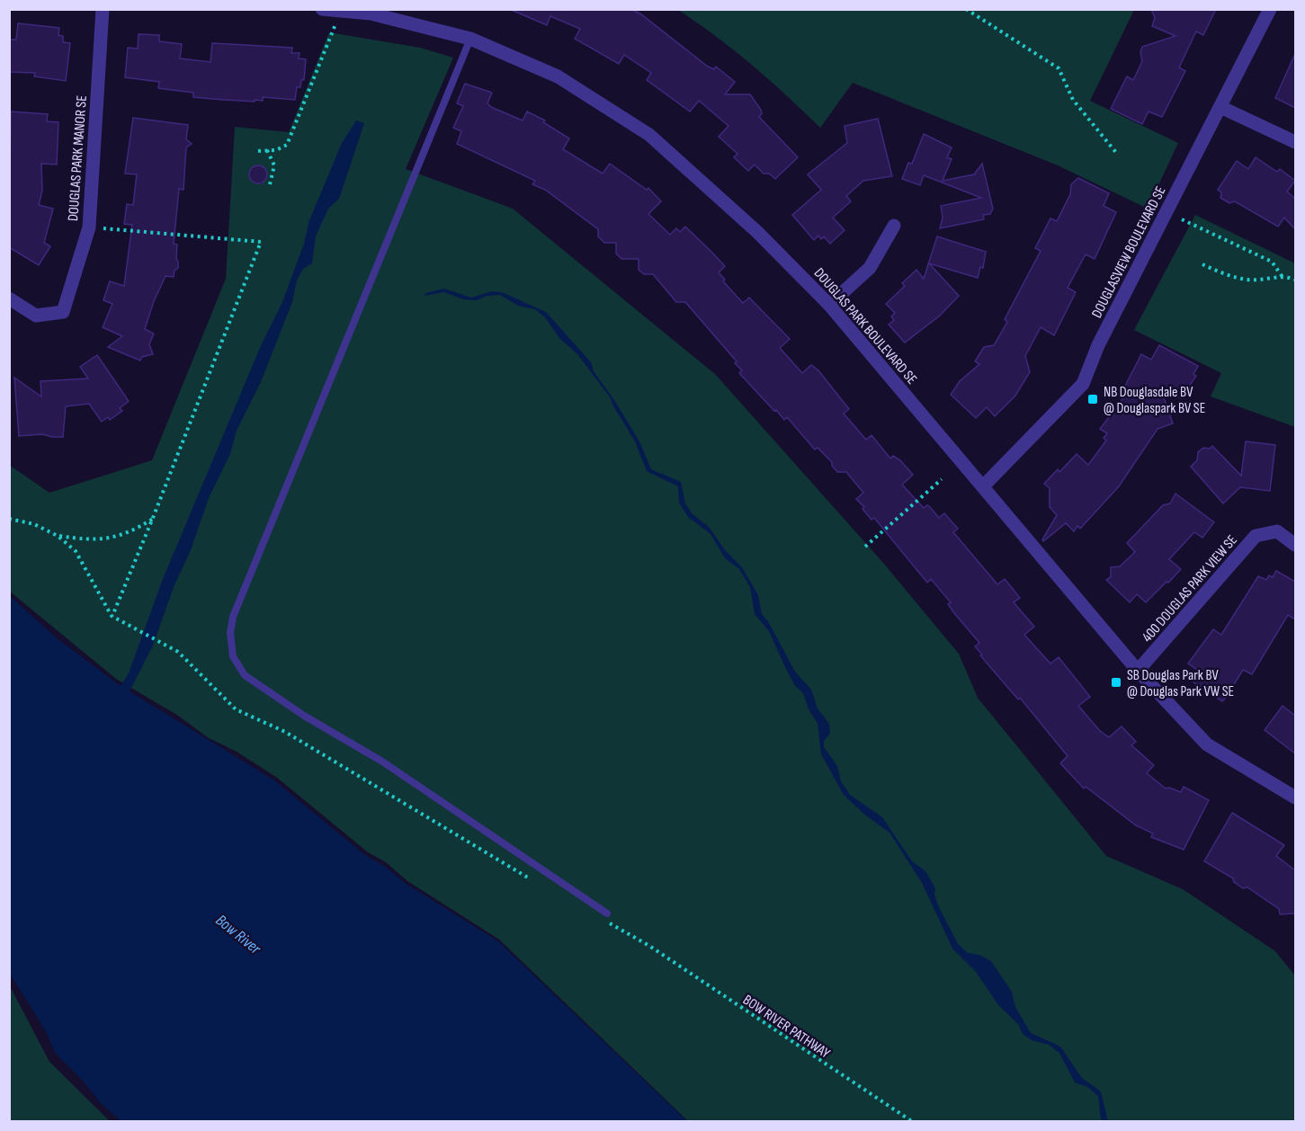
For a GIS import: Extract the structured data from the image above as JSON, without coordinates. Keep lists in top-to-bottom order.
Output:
{
  "streets": {
    "street": [
      "DOUGLAS PARK MANOR SE",
      "DOUGLASVIEW BOULEVARD SE",
      "DOUGLAS PARK BOULEVARD SE",
      "400 DOUGLAS PARK VIEW SE"
    ],
    "path": ["BOW RIVER PATHWAY"]
  },
  "crossings": [
    ["DOUGLASVIEW BOULEVARD SE", "DOUGLAS PARK BOULEVARD SE"],
    ["DOUGLAS PARK BOULEVARD SE", "400 DOUGLAS PARK VIEW SE"]
  ],
  "water": ["Bow River"],
  "places": {
    "transit": ["NB Douglasdale BV @ Douglaspark BV SE", "SB Douglas Park BV @ Douglas Park VW SE"]
  }
}
